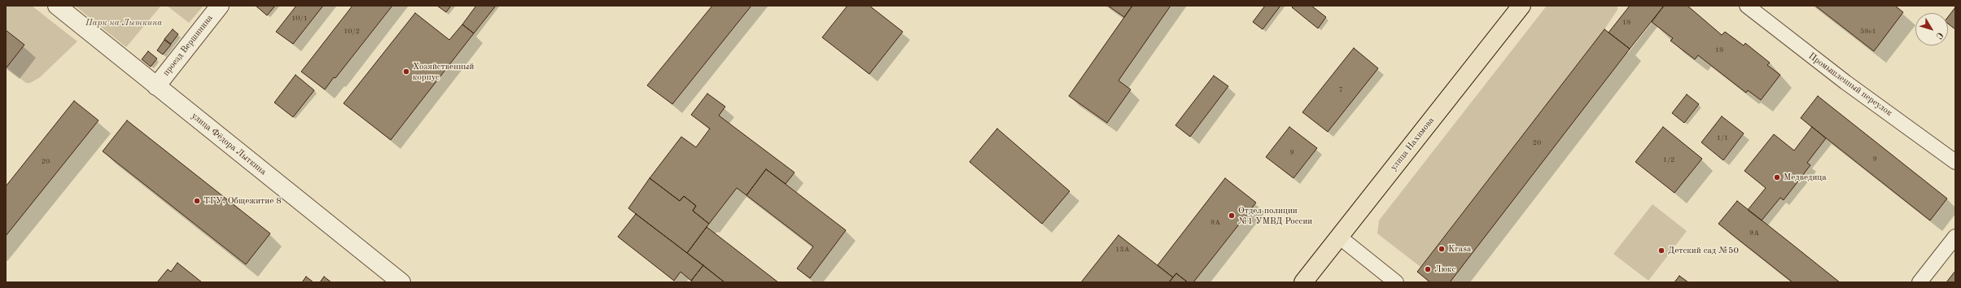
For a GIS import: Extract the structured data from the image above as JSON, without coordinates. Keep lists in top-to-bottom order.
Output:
{
  "streets": {
    "main road": ["улица Нахимова"],
    "street": ["проезд Вершинина", "Промышленный переулок", "улица Фёдора Лыткина"]
  },
  "crossings": [
    ["проезд Вершинина", "улица Фёдора Лыткина"]
  ],
  "parks": ["Парк на Лыткина"],
  "places": [
    "Хозяйственный корпус",
    "Медведица",
    "ТГУ, Общежитие 8",
    "Отдел полиции №1 УМВД России",
    "Krasa",
    "Детский сад №50",
    "Люкс"
  ],
  "house_numbers": [
    "10/1",
    "18",
    "10/2",
    "58с1",
    "18",
    "7",
    "1/1",
    "20",
    "9",
    "9",
    "1/2",
    "20",
    "9А",
    "9А",
    "13А"
  ],
  "north": "bottom right"
}
